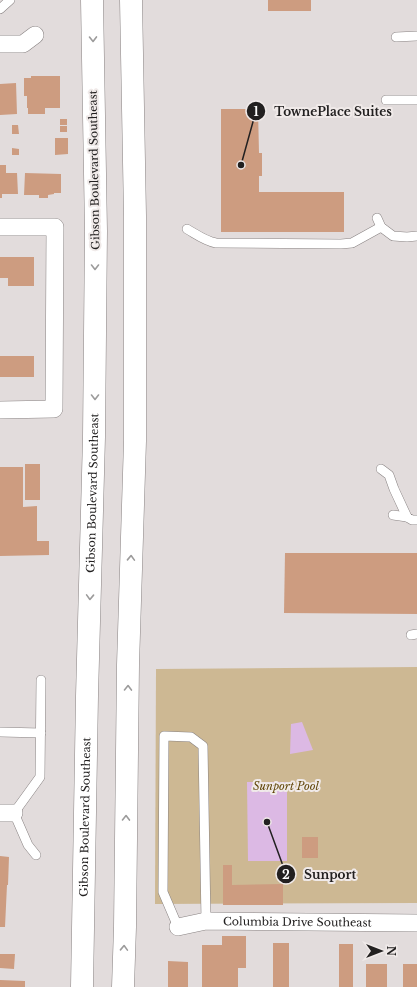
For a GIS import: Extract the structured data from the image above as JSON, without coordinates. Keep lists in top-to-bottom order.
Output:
{
  "streets": {
    "main road": ["Gibson Boulevard Southeast"],
    "street": ["Columbia Drive Southeast"]
  },
  "parks": ["Sunport Pool"],
  "places": ["TownePlace Suites", "Sunport"],
  "north": "right"
}
